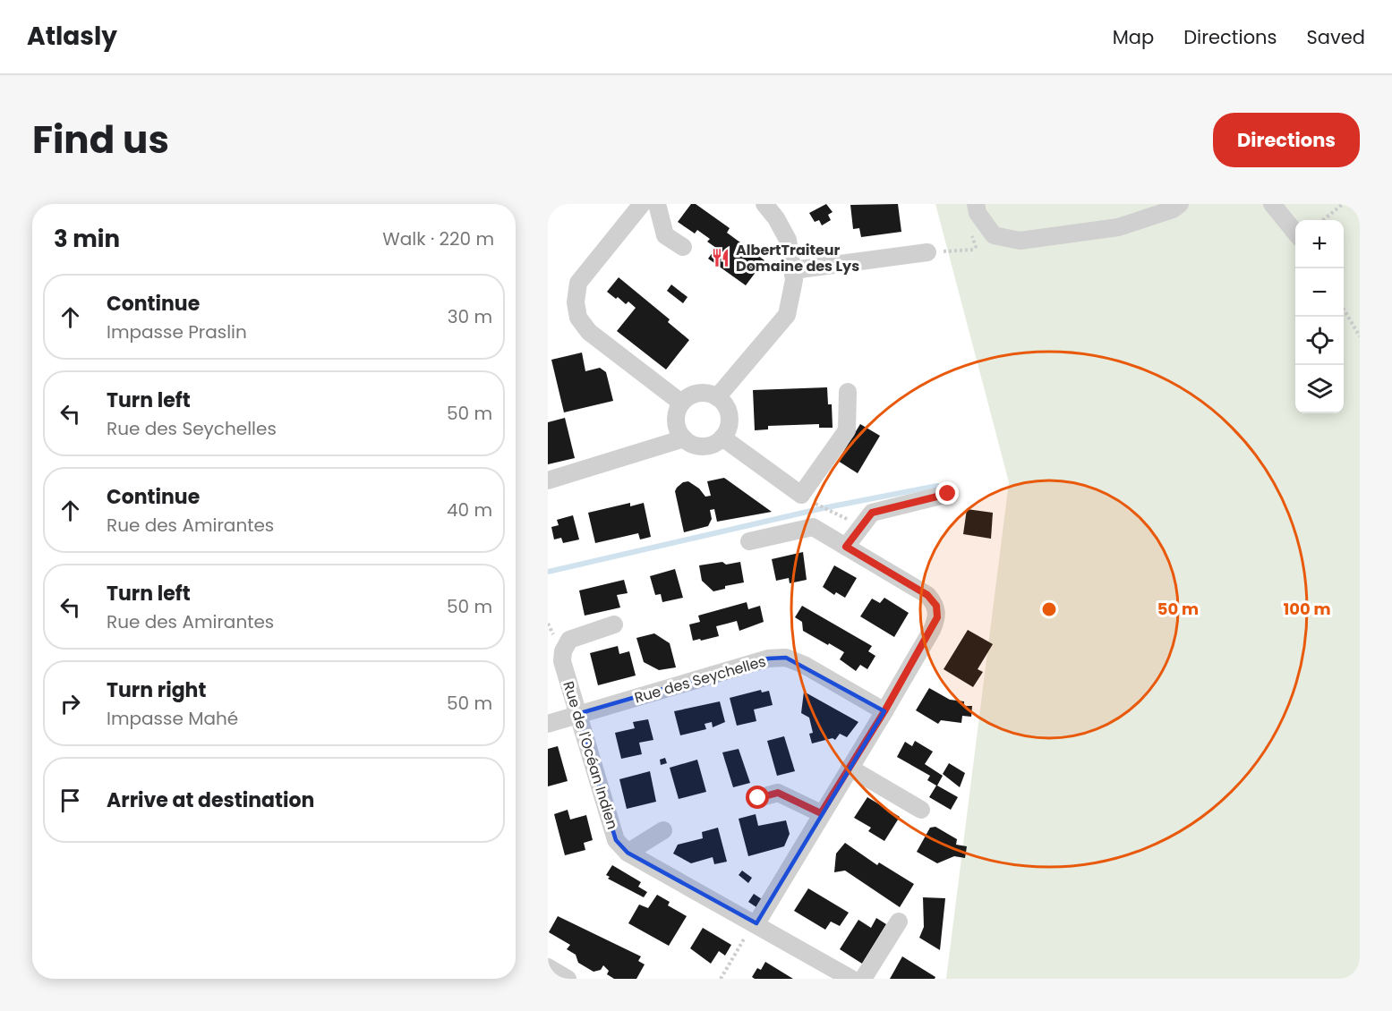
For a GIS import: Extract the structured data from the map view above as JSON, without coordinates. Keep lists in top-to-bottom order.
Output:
{
  "streets": {
    "street": ["Rue des Seychelles", "Rue de l'Océan Indien"]
  },
  "crossings": [
    ["Rue des Seychelles", "Rue de l'Océan Indien"]
  ],
  "places": {
    "restaurant": ["AlbertTraiteur Domaine des Lys"]
  },
  "page": {
    "header": "Atlasly",
    "nav": ["Map", "Directions", "Saved"],
    "title": "Find us",
    "buttons": "Directions",
    "heading": ["3 min", "Walk · 220 m"],
    "map_buttons": ["+", "−"],
    "list": [
      ["Continue", "Impasse Praslin", "30 m"],
      ["Turn left", "Rue des Seychelles", "50 m"],
      ["Continue", "Rue des Amirantes", "40 m"],
      ["Turn left", "Rue des Amirantes", "50 m"],
      ["Turn right", "Impasse Mahé", "50 m"],
      "Arrive at destination"
    ]
  },
  "rings": ["50 m", "100 m"]
}
